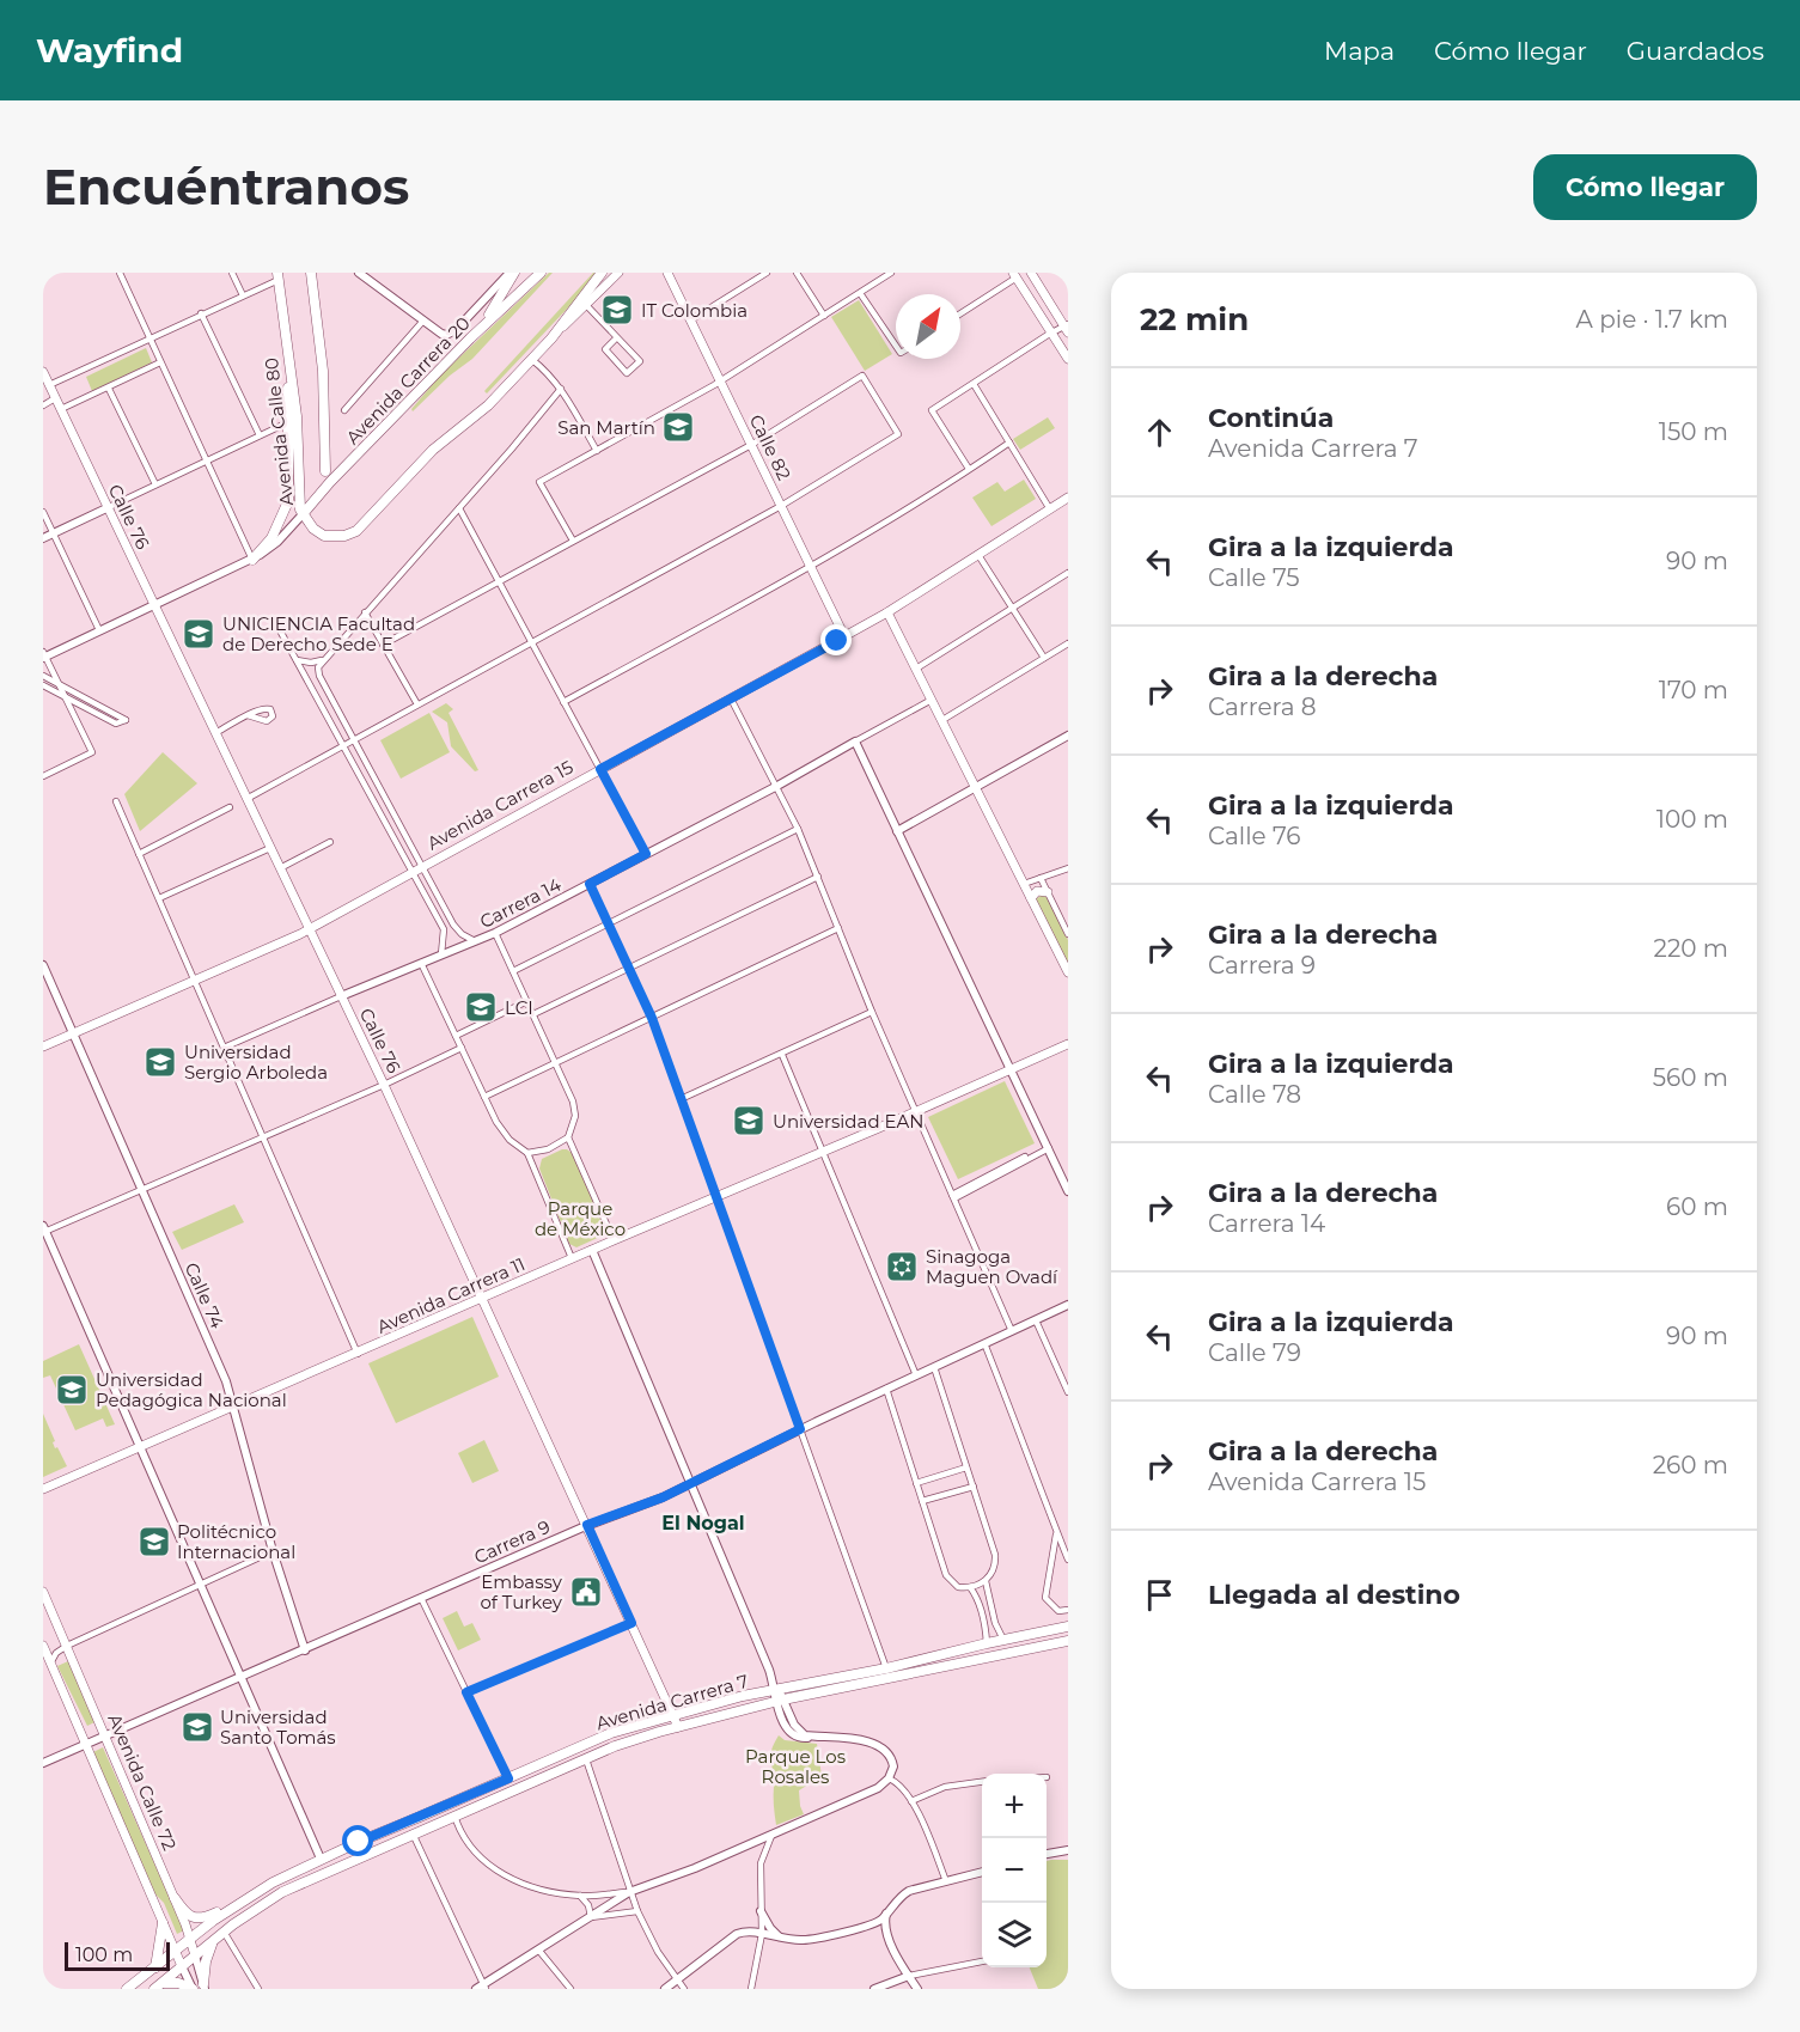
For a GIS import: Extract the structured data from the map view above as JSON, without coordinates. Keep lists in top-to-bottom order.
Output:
{
  "streets": {
    "main road": [
      "Avenida Carrera 20",
      "Avenida Calle 80",
      "Calle 82",
      "Calle 76",
      "Avenida Carrera 15",
      "Avenida Carrera 11",
      "Avenida Carrera 7",
      "Avenida Calle 72"
    ],
    "street": ["Carrera 14", "Calle 74", "Carrera 9"]
  },
  "crossings": [
    ["Avenida Carrera 20", "Avenida Calle 80"],
    ["Calle 82", "Avenida Carrera 15"],
    ["Calle 76", "Avenida Carrera 15"],
    ["Calle 76", "Carrera 14"],
    ["Calle 76", "Avenida Carrera 11"],
    ["Calle 76", "Carrera 9"],
    ["Calle 76", "Avenida Carrera 7"],
    ["Avenida Carrera 15", "Calle 74"],
    ["Calle 74", "Avenida Carrera 11"],
    ["Calle 74", "Carrera 9"],
    ["Carrera 9", "Avenida Calle 72"],
    ["Avenida Carrera 7", "Avenida Calle 72"]
  ],
  "districts": ["El Nogal"],
  "parks": ["Parque de México", "Parque Los Rosales"],
  "places": {
    "school or university": [
      "IT Colombia",
      "San Martín",
      "UNICIENCIA Facultad de Derecho Sede E",
      "LCI",
      "Universidad Sergio Arboleda",
      "Universidad EAN",
      "Universidad Pedagógica Nacional",
      "Politécnico Internacional",
      "Universidad Santo Tomás"
    ],
    "synagogue": ["Sinagoga Maguen Ovadí"],
    "public building": ["Embassy of Turkey"]
  },
  "scale_bar": "100 m",
  "north": "top right",
  "page": {
    "header": "Wayfind",
    "nav": ["Mapa", "Cómo llegar", "Guardados"],
    "buttons": "Cómo llegar",
    "title": "Encuéntranos",
    "heading": ["22 min", "A pie · 1.7 km"],
    "list": [
      ["Continúa", "Avenida Carrera 7", "150 m"],
      ["Gira a la izquierda", "Calle 75", "90 m"],
      ["Gira a la derecha", "Carrera 8", "170 m"],
      ["Gira a la izquierda", "Calle 76", "100 m"],
      ["Gira a la derecha", "Carrera 9", "220 m"],
      ["Gira a la izquierda", "Calle 78", "560 m"],
      ["Gira a la derecha", "Carrera 14", "60 m"],
      ["Gira a la izquierda", "Calle 79", "90 m"],
      ["Gira a la derecha", "Avenida Carrera 15", "260 m"],
      "Llegada al destino"
    ],
    "map_buttons": ["+", "−"],
    "scale": "100 m"
  }
}
